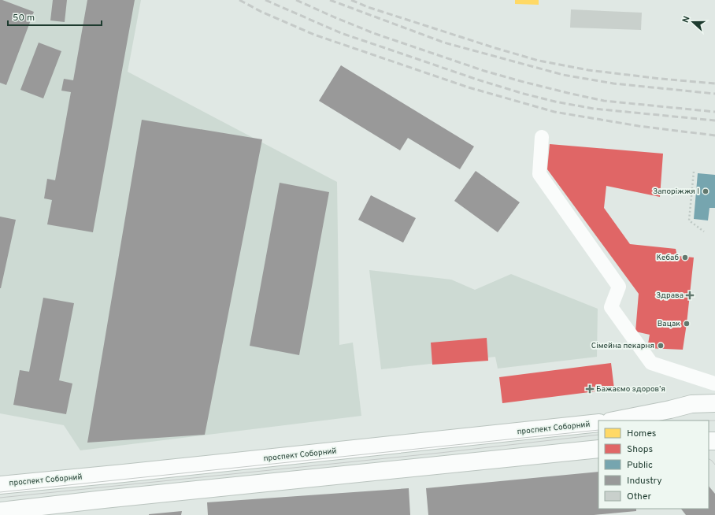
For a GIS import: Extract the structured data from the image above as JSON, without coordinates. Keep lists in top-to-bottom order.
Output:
{
  "streets": {
    "main road": ["проспект Соборний"]
  },
  "places": {
    "other": [
      "Запорiжжя I",
      "Кебаб",
      "Вацак",
      "Сімейна пекарня"
    ],
    "health": ["Здрава", "Бажаємо здоровʼя"]
  },
  "legend": [
    "Homes",
    "Shops",
    "Public",
    "Industry",
    "Other"
  ],
  "scale_bar": "50 m",
  "north": "left"
}
